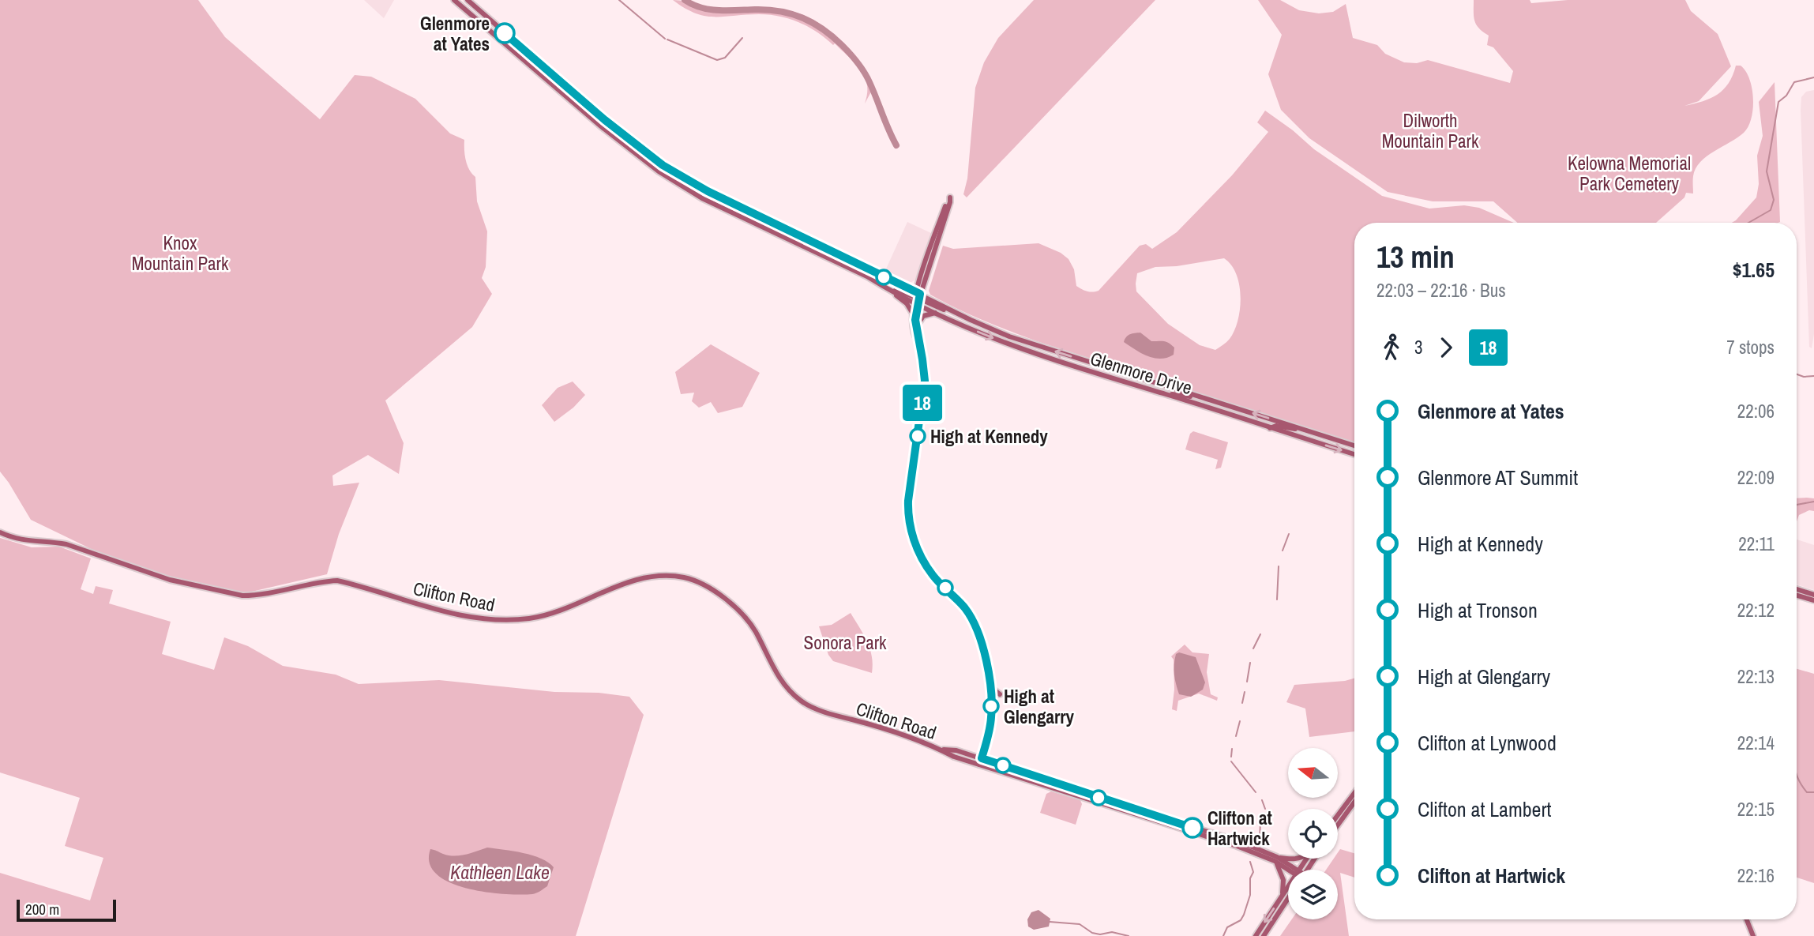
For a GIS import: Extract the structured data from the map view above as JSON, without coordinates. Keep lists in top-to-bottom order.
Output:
{
  "streets": {
    "main road": ["Glenmore Drive", "Clifton Road"]
  },
  "water": ["Kathleen Lake"],
  "parks": [
    "Dilworth Mountain Park",
    "Kelowna Memorial Park Cemetery",
    "Knox Mountain Park",
    "Sonora Park"
  ],
  "places": [
    "Glenmore at Yates",
    "High at Kennedy",
    "High at Glengarry",
    "Clifton at Hartwick"
  ],
  "lines": ["bus line 18"],
  "scale_bar": "200 m",
  "north": "left",
  "page": {
    "on_map": "18",
    "heading": ["13 min", "22:03 – 22:16 · Bus", "$1.65"],
    "legs": ["3", "18", "7 stops"],
    "list": [
      {
        "name": "Glenmore at Yates",
        "value": "22:06"
      },
      {
        "name": "Glenmore AT Summit",
        "value": "22:09"
      },
      {
        "name": "High at Kennedy",
        "value": "22:11"
      },
      {
        "name": "High at Tronson",
        "value": "22:12"
      },
      {
        "name": "High at Glengarry",
        "value": "22:13"
      },
      {
        "name": "Clifton at Lynwood",
        "value": "22:14"
      },
      {
        "name": "Clifton at Lambert",
        "value": "22:15"
      },
      {
        "name": "Clifton at Hartwick",
        "value": "22:16"
      }
    ],
    "scale": "200 m"
  }
}
